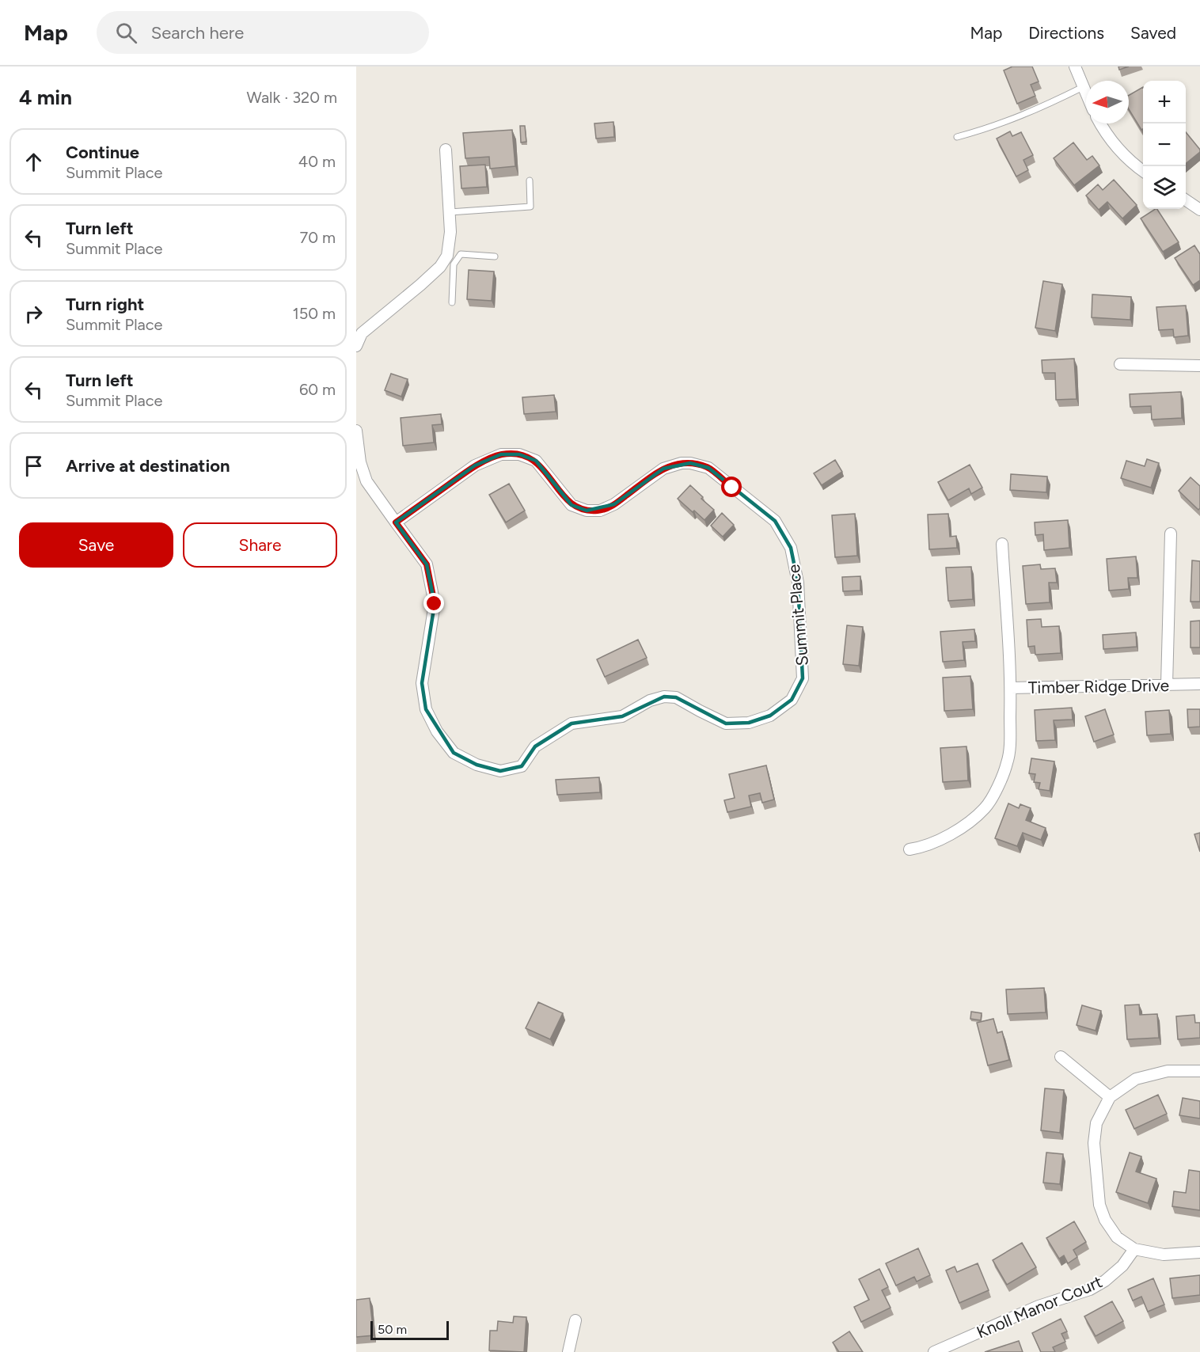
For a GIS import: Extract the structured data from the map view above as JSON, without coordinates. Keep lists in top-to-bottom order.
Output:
{
  "streets": {
    "street": ["Summit Place", "Timber Ridge Drive", "Knoll Manor Court"]
  },
  "scale_bar": "50 m",
  "north": "left",
  "page": {
    "header": "Map",
    "search": "Search here",
    "nav": ["Map", "Directions", "Saved"],
    "heading": ["4 min", "Walk · 320 m"],
    "map_buttons": ["+", "−"],
    "list": [
      ["Continue", "Summit Place", "40 m"],
      ["Turn left", "Summit Place", "70 m"],
      ["Turn right", "Summit Place", "150 m"],
      ["Turn left", "Summit Place", "60 m"],
      "Arrive at destination"
    ],
    "buttons": ["Save", "Share"],
    "scale": "50 m"
  }
}
